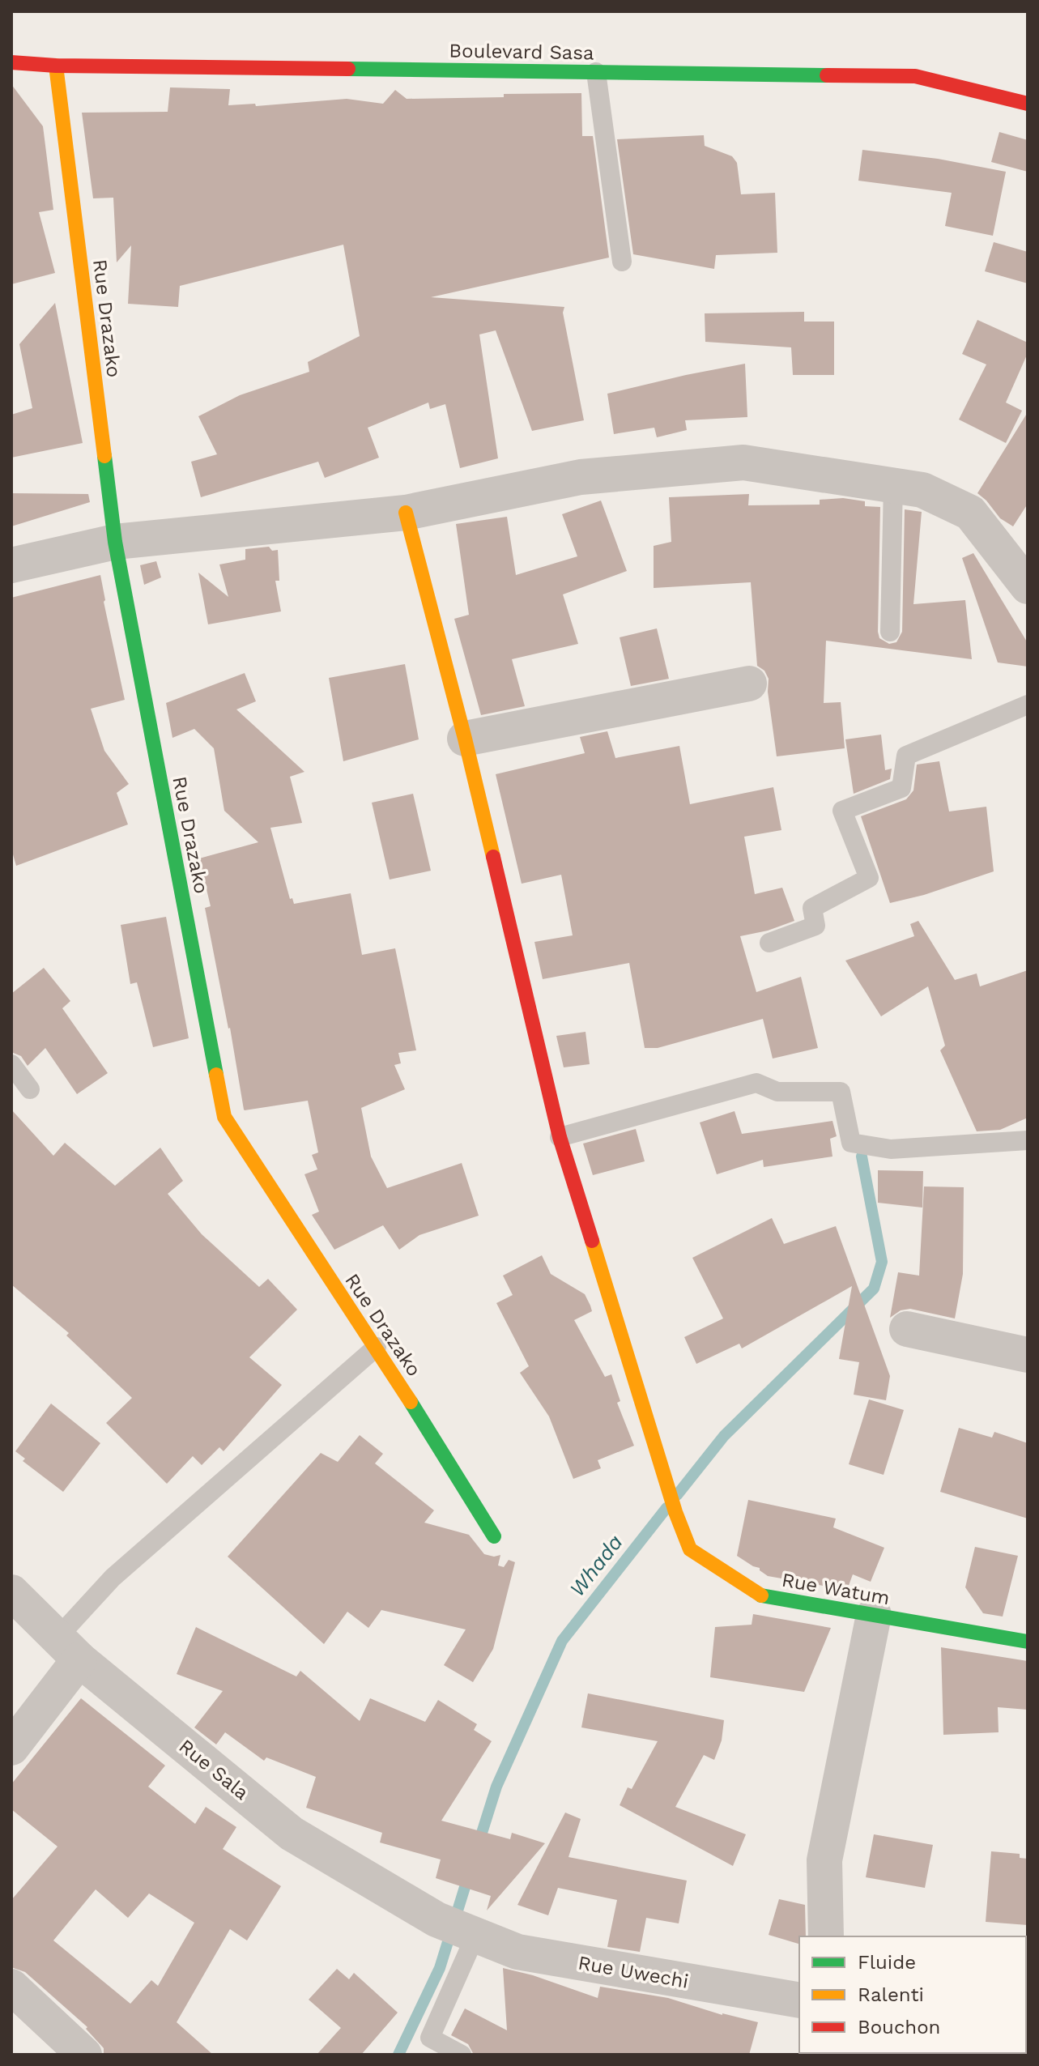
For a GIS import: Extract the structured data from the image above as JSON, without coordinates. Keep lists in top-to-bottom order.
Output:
{
  "streets": {
    "street": [
      "Boulevard Sasa",
      "Rue Drazako",
      "Rue Watum",
      "Rue Sala",
      "Rue Uwechi"
    ]
  },
  "crossings": [
    ["Boulevard Sasa", "Rue Drazako"],
    ["Rue Sala", "Rue Uwechi"]
  ],
  "water": ["Whada"],
  "legend": ["Fluide", "Ralenti", "Bouchon"]
}
